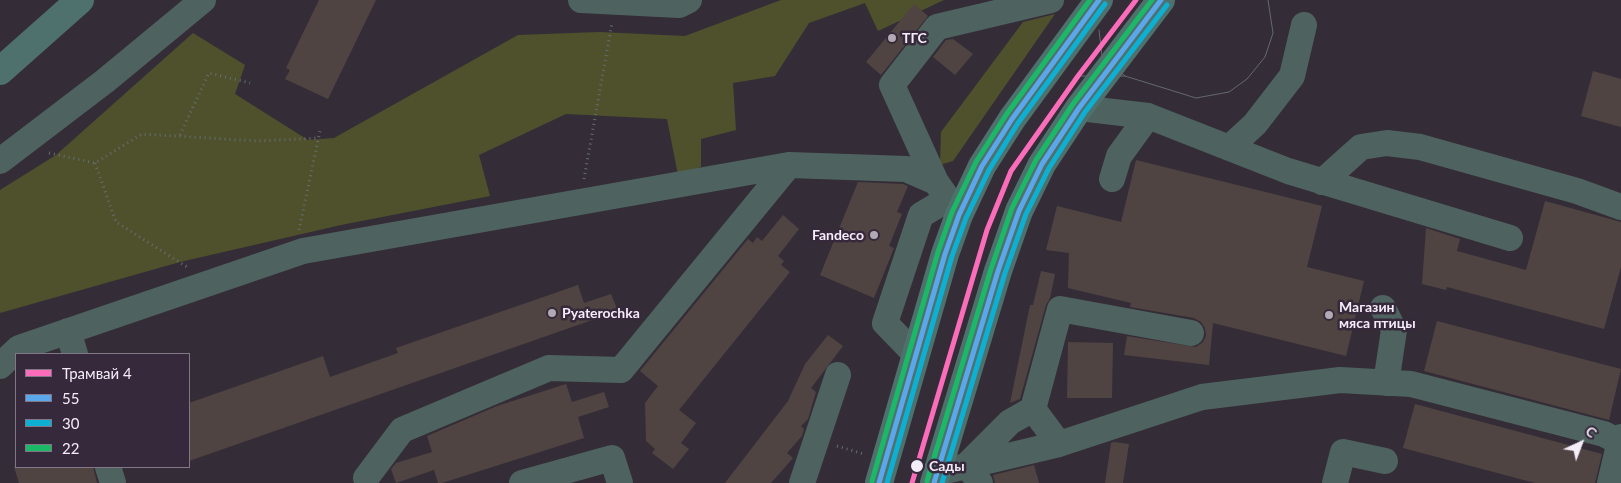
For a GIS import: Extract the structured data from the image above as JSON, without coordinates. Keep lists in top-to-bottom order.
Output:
{
  "places": [
    "ТГС",
    "Fandeco",
    "Pyaterochka",
    "Магазин мяса птицы",
    "Сады"
  ],
  "lines": [
    "tram line 4",
    "transit line 55",
    "transit line 22",
    "transit line 30"
  ],
  "legend": [
    "Трамвай 4",
    "55",
    "30",
    "22"
  ],
  "north": "top right"
}
